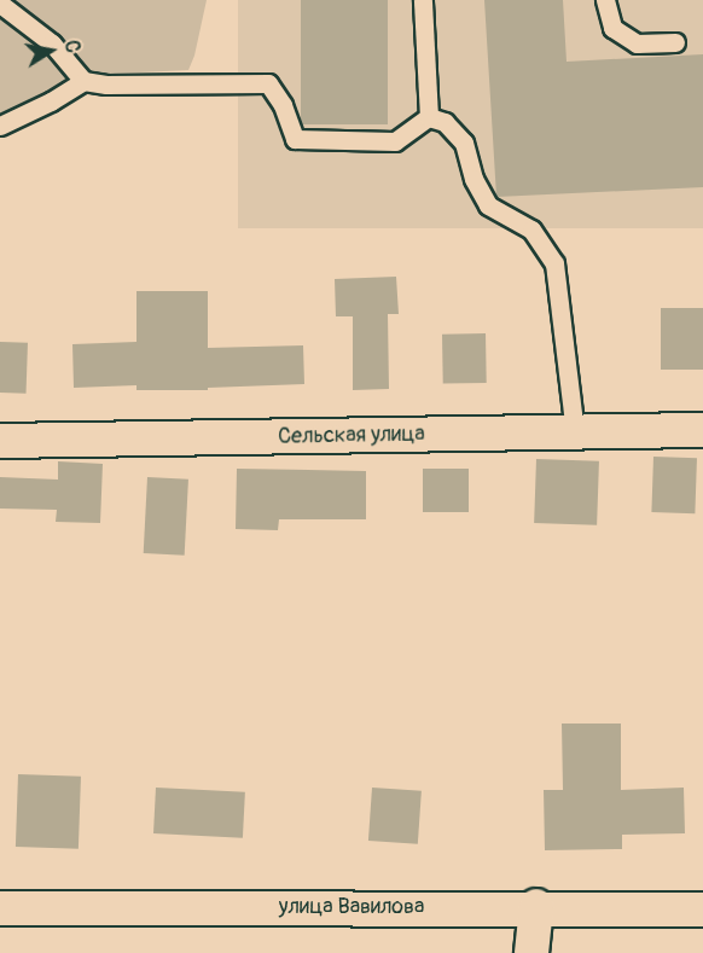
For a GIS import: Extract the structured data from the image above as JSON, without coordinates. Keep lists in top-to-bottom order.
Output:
{
  "streets": {
    "street": ["Сельская улица", "улица Вавилова"]
  },
  "north": "right"
}
